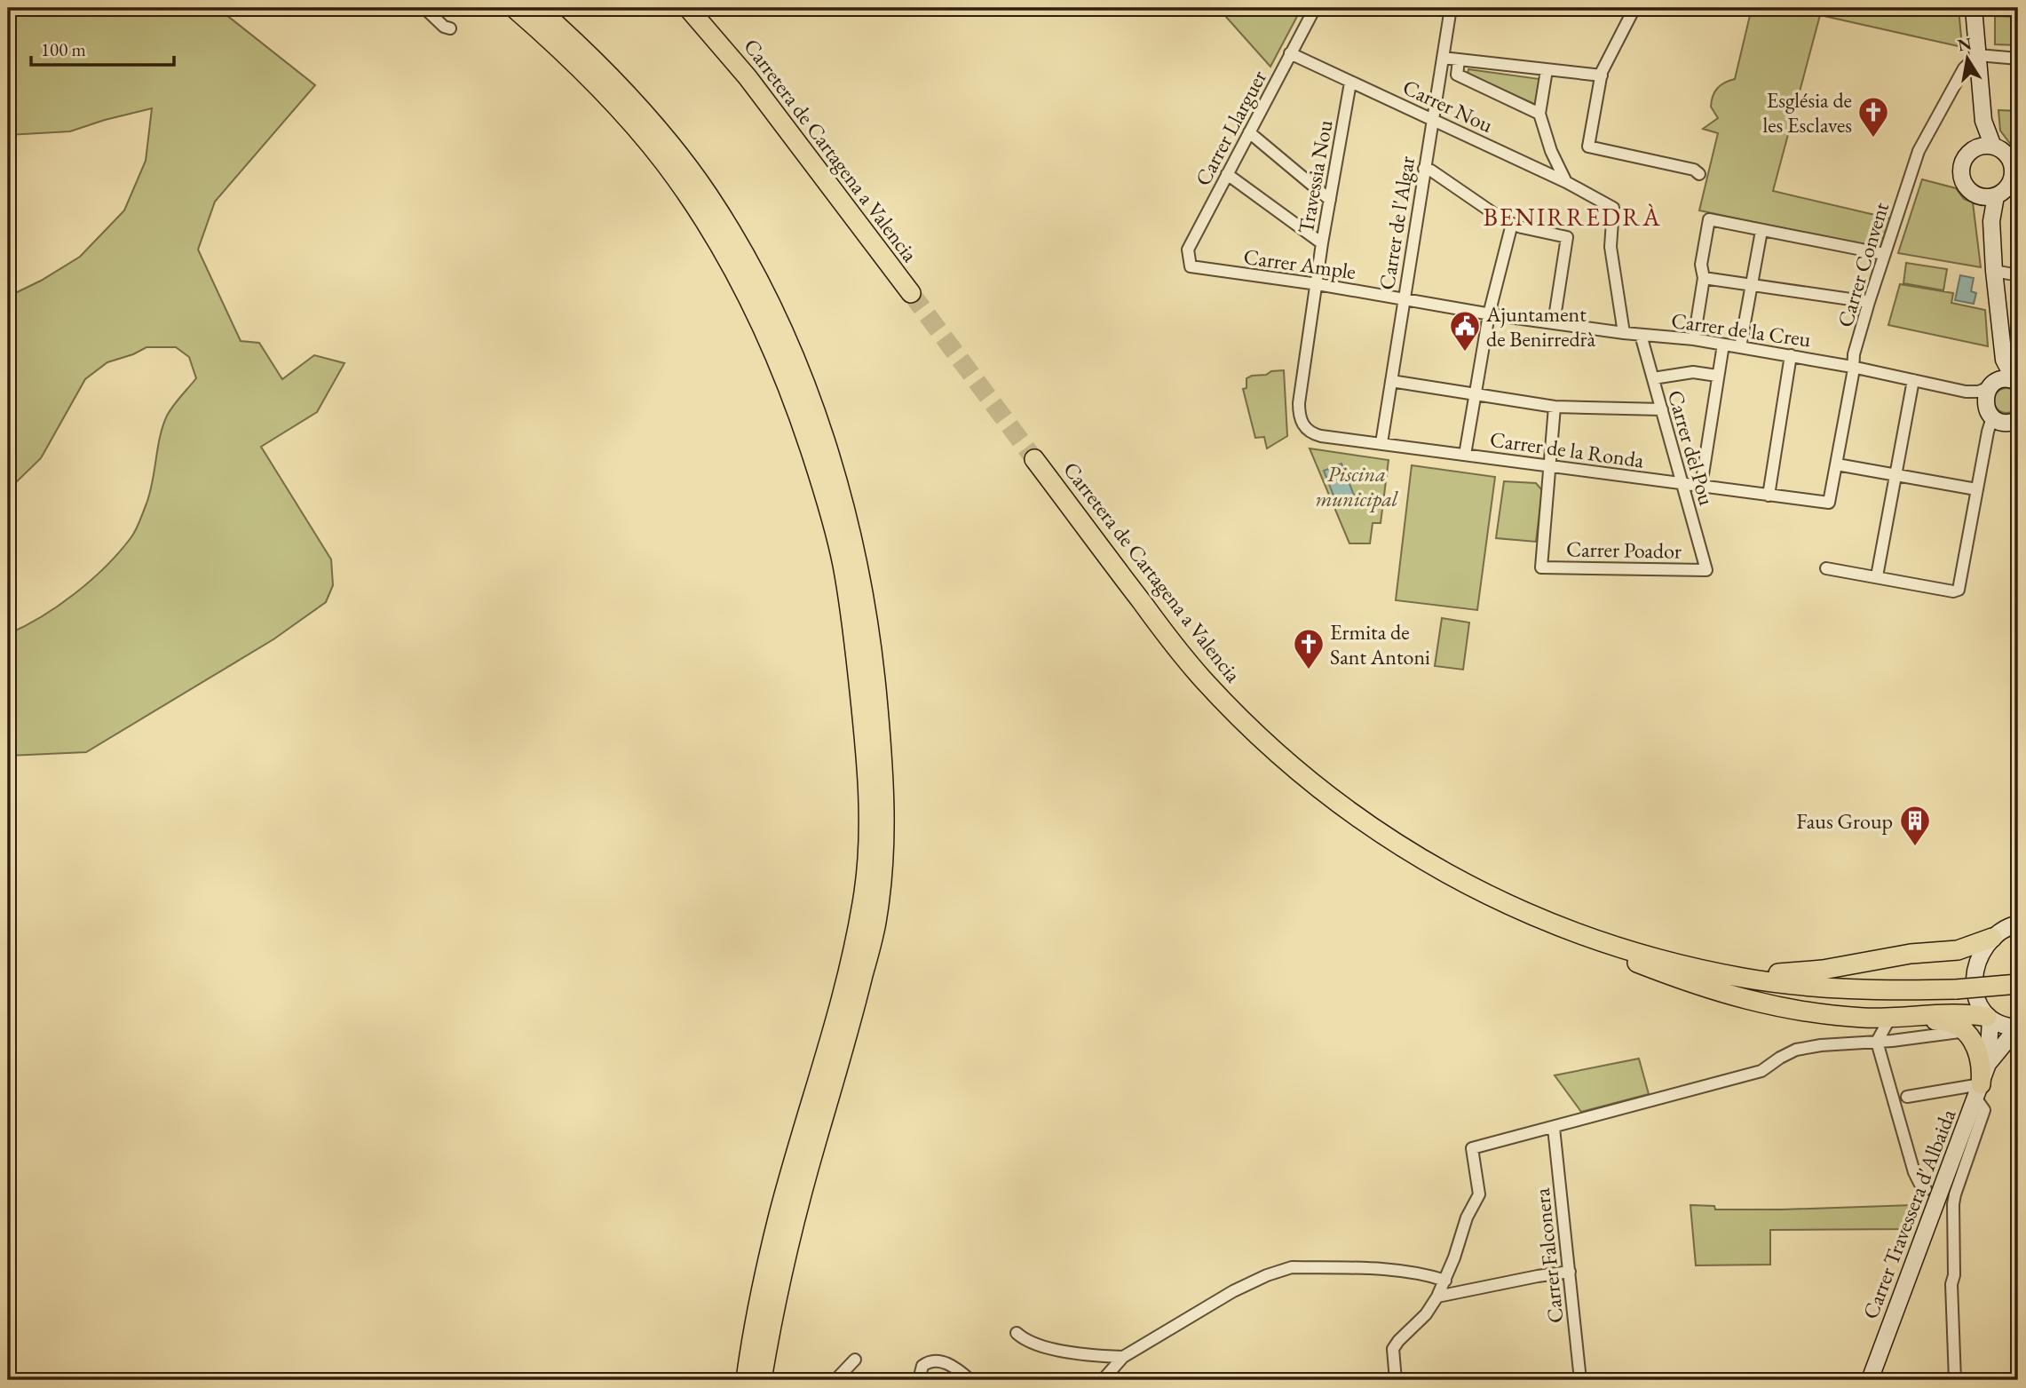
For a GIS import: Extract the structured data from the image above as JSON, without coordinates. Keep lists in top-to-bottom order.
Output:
{
  "streets": {
    "highway": ["Carretera de Cartagena a Valencia"],
    "street": [
      "Carrer Nou",
      "Carrer Llarguer",
      "Travessia Nou",
      "Carrer de l'Algar",
      "Carrer Ample",
      "Carrer Convent",
      "Carrer de la Creu",
      "Carrer del Pou",
      "Carrer de la Ronda",
      "Carrer Poador",
      "Carrer Travessera d'Albaida",
      "Carrer Falconera"
    ]
  },
  "crossings": [
    ["Carrer Nou", "Carrer Llarguer"],
    ["Carrer Nou", "Travessia Nou"],
    ["Carrer Nou", "Carrer de l'Algar"],
    ["Carrer Nou", "Carrer Ample"],
    ["Carrer Nou", "Carrer de la Creu"],
    ["Carrer Llarguer", "Carrer Ample"],
    ["Travessia Nou", "Carrer Ample"],
    ["Travessia Nou", "Carrer de la Ronda"],
    ["Carrer de l'Algar", "Carrer Ample"],
    ["Carrer de l'Algar", "Carrer de la Ronda"],
    ["Carrer Ample", "Carrer de la Creu"],
    ["Carrer Convent", "Carrer de la Creu"],
    ["Carrer Convent", "Carrer de la Ronda"],
    ["Carrer de la Creu", "Carrer del Pou"],
    ["Carrer del Pou", "Carrer de la Ronda"],
    ["Carrer del Pou", "Carrer Poador"],
    ["Carrer de la Ronda", "Carrer Poador"]
  ],
  "districts": ["BENIRREDRÀ"],
  "parks": ["Piscina municipal"],
  "places": {
    "church": ["Església de les Esclaves", "Ermita de Sant Antoni"],
    "public building": ["Ajuntament de Benirredrà"],
    "building": ["Faus Group"]
  },
  "scale_bar": "100 m",
  "north": "top"
}
